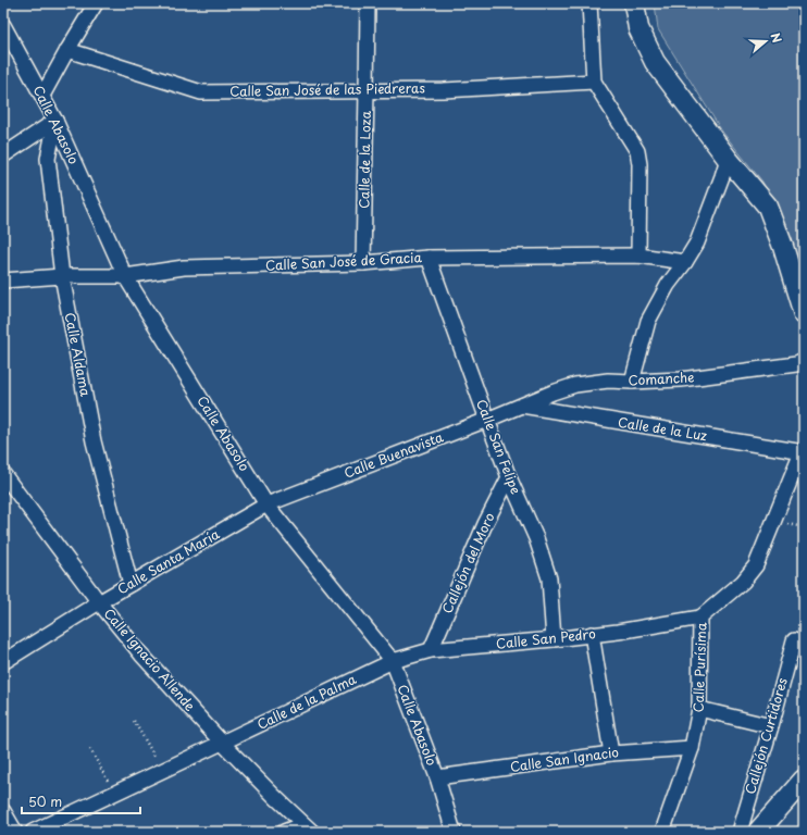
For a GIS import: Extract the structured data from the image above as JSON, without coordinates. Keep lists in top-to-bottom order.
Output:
{
  "streets": {
    "street": [
      "Calle San José de las Piedreras",
      "Calle Abasolo",
      "Calle de la Loza",
      "Calle San José de Gracia",
      "Calle Aldama",
      "Comanche",
      "Calle de la Luz",
      "Calle San Felipe",
      "Calle Buenavista",
      "Calle Santa María",
      "Callejón del Moro",
      "Calle San Pedro",
      "Calle Ignacio Allende",
      "Calle Purísima",
      "Calle de la Palma",
      "Callejón Curtidores",
      "Calle San Ignacio"
    ]
  },
  "crossings": [
    ["Calle San José de las Piedreras", "Calle de la Loza"],
    ["Calle Abasolo", "Calle San José de Gracia"],
    ["Calle Abasolo", "Calle Aldama"],
    ["Calle Abasolo", "Calle Buenavista"],
    ["Calle Abasolo", "Calle Santa María"],
    ["Calle Abasolo", "Calle San Pedro"],
    ["Calle Abasolo", "Calle de la Palma"],
    ["Calle Abasolo", "Calle San Ignacio"],
    ["Calle de la Loza", "Calle San José de Gracia"],
    ["Calle San José de Gracia", "Calle Aldama"],
    ["Calle San José de Gracia", "Calle San Felipe"],
    ["Calle Aldama", "Calle Santa María"],
    ["Comanche", "Calle de la Luz"],
    ["Comanche", "Calle Buenavista"],
    ["Calle de la Luz", "Calle Buenavista"],
    ["Calle de la Luz", "Calle Purísima"],
    ["Calle San Felipe", "Calle Buenavista"],
    ["Calle San Felipe", "Callejón del Moro"],
    ["Calle San Felipe", "Calle San Pedro"],
    ["Calle Buenavista", "Calle Santa María"],
    ["Calle Santa María", "Calle Ignacio Allende"],
    ["Callejón del Moro", "Calle San Pedro"],
    ["Calle San Pedro", "Calle Purísima"],
    ["Calle San Pedro", "Calle de la Palma"],
    ["Calle Ignacio Allende", "Calle de la Palma"],
    ["Calle Purísima", "Calle San Ignacio"]
  ],
  "scale_bar": "50 m",
  "north": "right"
}
